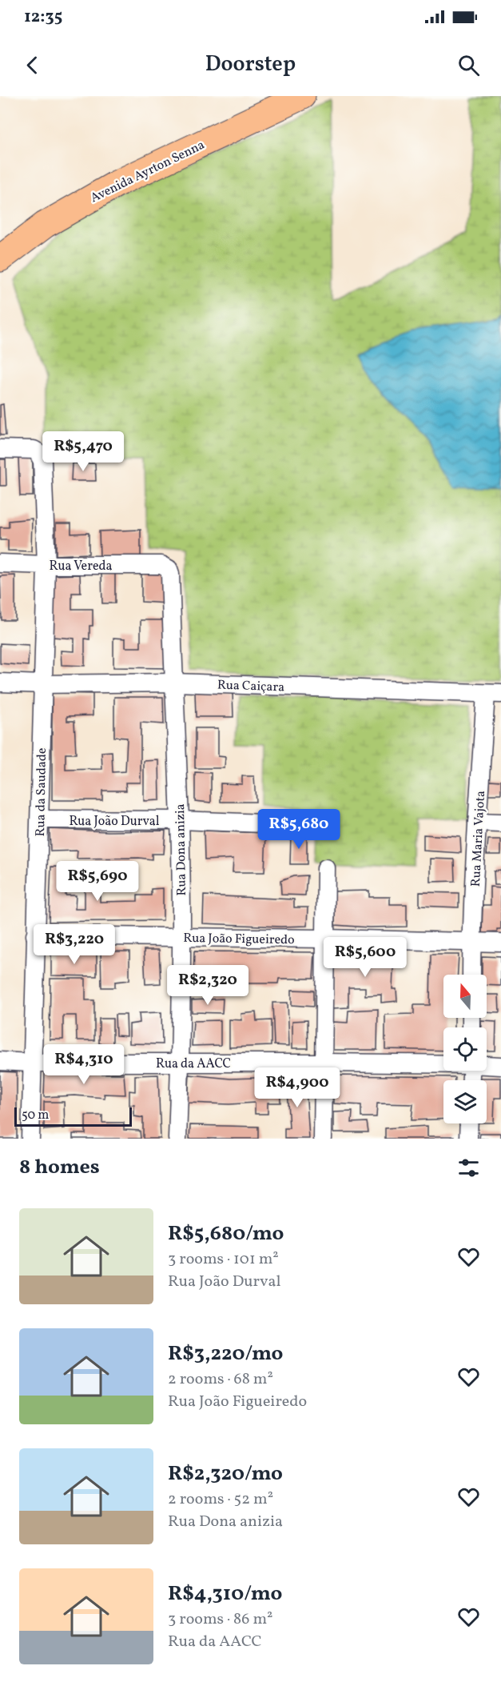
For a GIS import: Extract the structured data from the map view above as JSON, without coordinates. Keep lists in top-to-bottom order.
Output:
{
  "streets": {
    "main road": ["Avenida Ayrton Senna"],
    "street": [
      "Rua Vereda",
      "Rua Caiçara",
      "Rua da Saudade",
      "Rua João Durval",
      "Rua Maria Vajota",
      "Rua Dona anizia",
      "Rua João Figueiredo",
      "Rua da AACC"
    ]
  },
  "crossings": [
    ["Rua Vereda", "Rua da Saudade"],
    ["Rua Vereda", "Rua Dona anizia"],
    ["Rua Caiçara", "Rua da Saudade"],
    ["Rua Caiçara", "Rua Maria Vajota"],
    ["Rua Caiçara", "Rua Dona anizia"],
    ["Rua da Saudade", "Rua João Durval"],
    ["Rua da Saudade", "Rua João Figueiredo"],
    ["Rua da Saudade", "Rua da AACC"],
    ["Rua João Durval", "Rua Dona anizia"],
    ["Rua Maria Vajota", "Rua João Figueiredo"],
    ["Rua Dona anizia", "Rua João Figueiredo"],
    ["Rua Dona anizia", "Rua da AACC"]
  ],
  "scale_bar": "50 m",
  "north": "top",
  "page": {
    "status": "12:35",
    "header": "Doorstep",
    "price": [
      "R$5,470",
      "R$5,680",
      "R$5,690",
      "R$3,220",
      "R$5,600",
      "R$2,320",
      "R$4,310",
      "R$4,900"
    ],
    "scale": "50 m",
    "heading": "8 homes",
    "list": [
      {
        "name": "R$5,680/mo",
        "note": "3 rooms · 101 m² · Rua João Durval"
      },
      {
        "name": "R$3,220/mo",
        "note": "2 rooms · 68 m² · Rua João Figueiredo"
      },
      {
        "name": "R$2,320/mo",
        "note": "2 rooms · 52 m² · Rua Dona anizia"
      },
      {
        "name": "R$4,310/mo",
        "note": "3 rooms · 86 m² · Rua da AACC"
      }
    ]
  }
}
